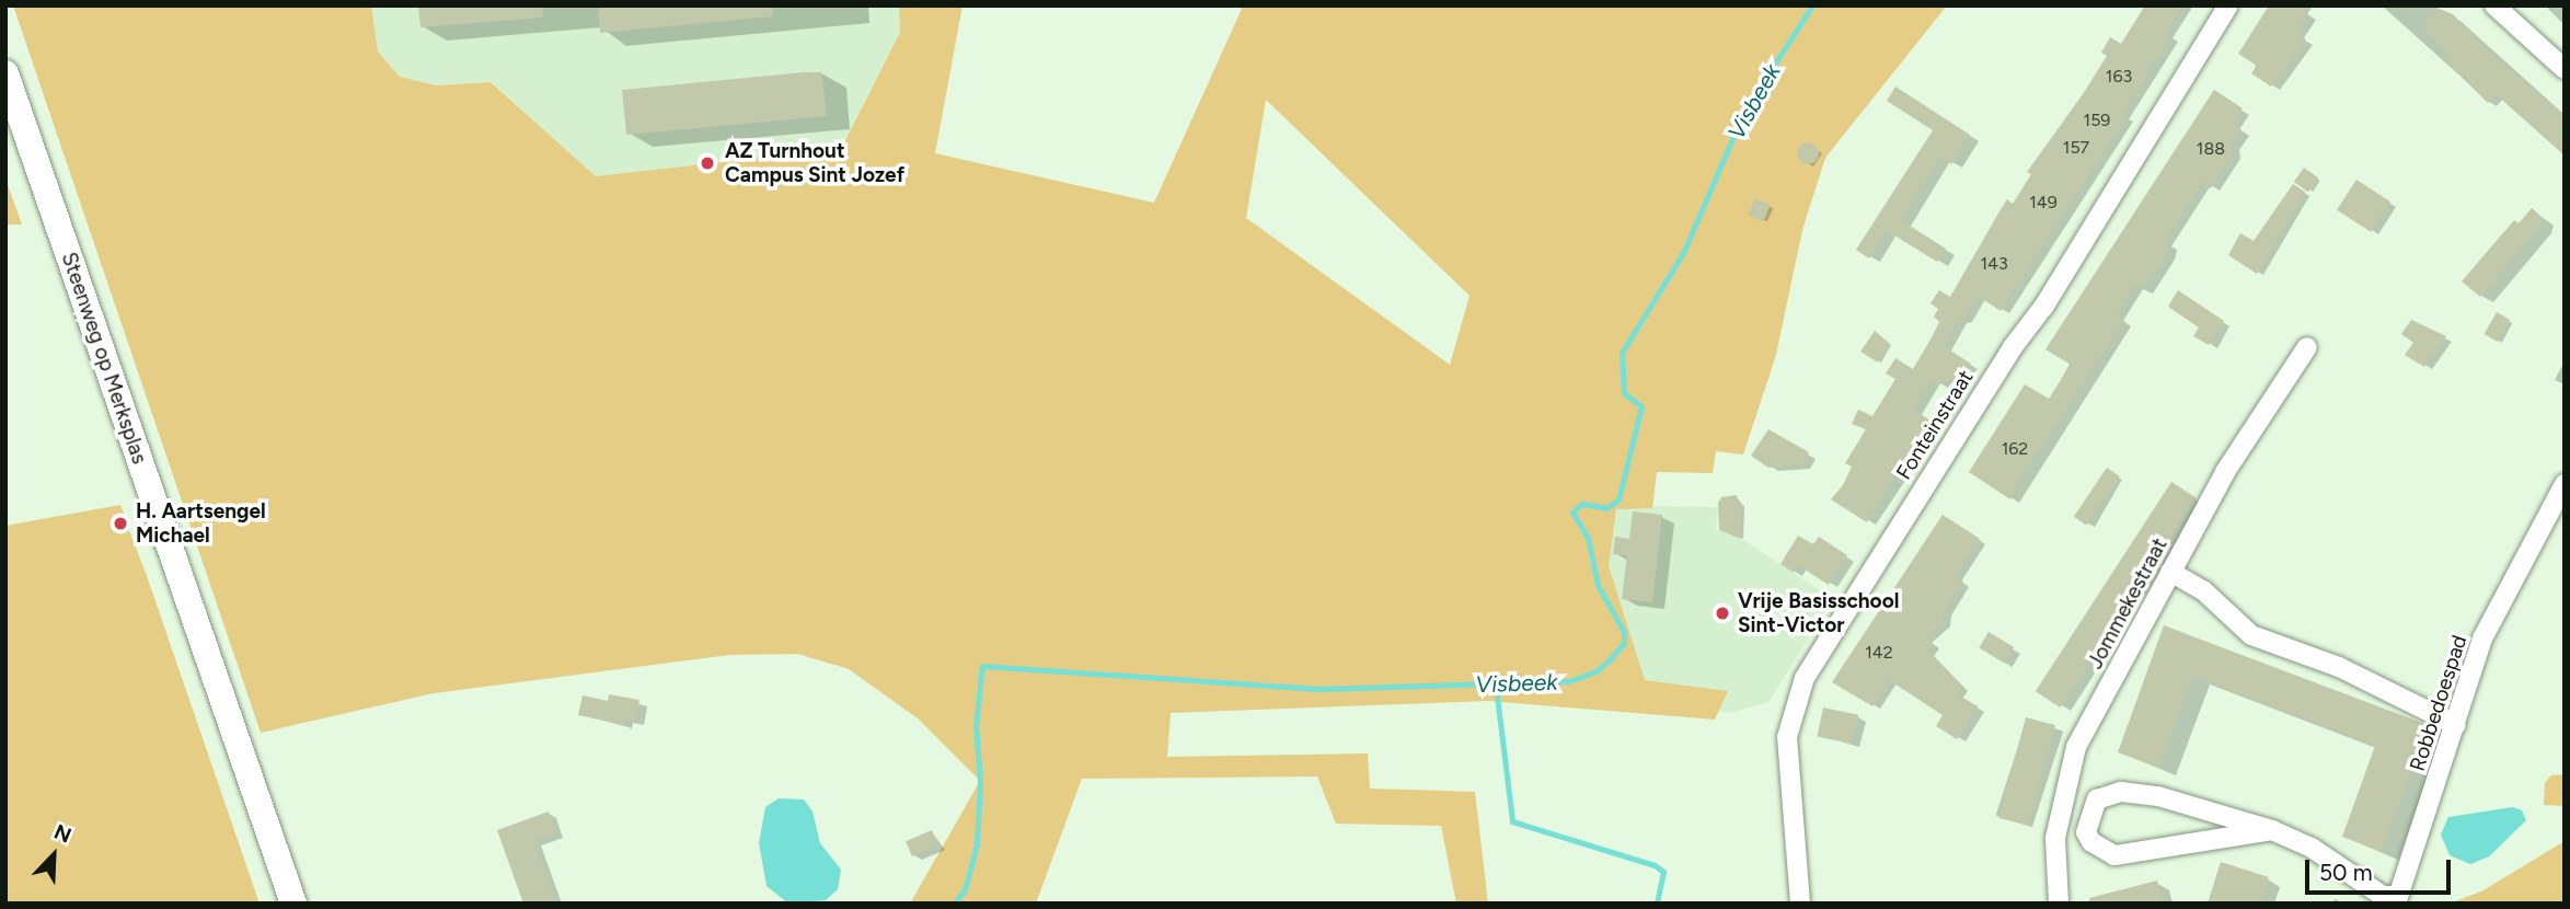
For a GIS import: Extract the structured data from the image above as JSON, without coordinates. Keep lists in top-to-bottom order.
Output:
{
  "streets": {
    "street": [
      "Steenweg op Merksplas",
      "Fonteinstraat",
      "Jommekestraat",
      "Robbedoespad"
    ]
  },
  "water": ["Visbeek"],
  "places": ["AZ Turnhout Campus Sint Jozef", "H. Aartsengel Michael", "Vrije Basisschool Sint-Victor"],
  "house_numbers": [
    "163",
    "159",
    "157",
    "188",
    "149",
    "143",
    "162",
    "142"
  ],
  "scale_bar": "50 m",
  "north": "top right"
}
